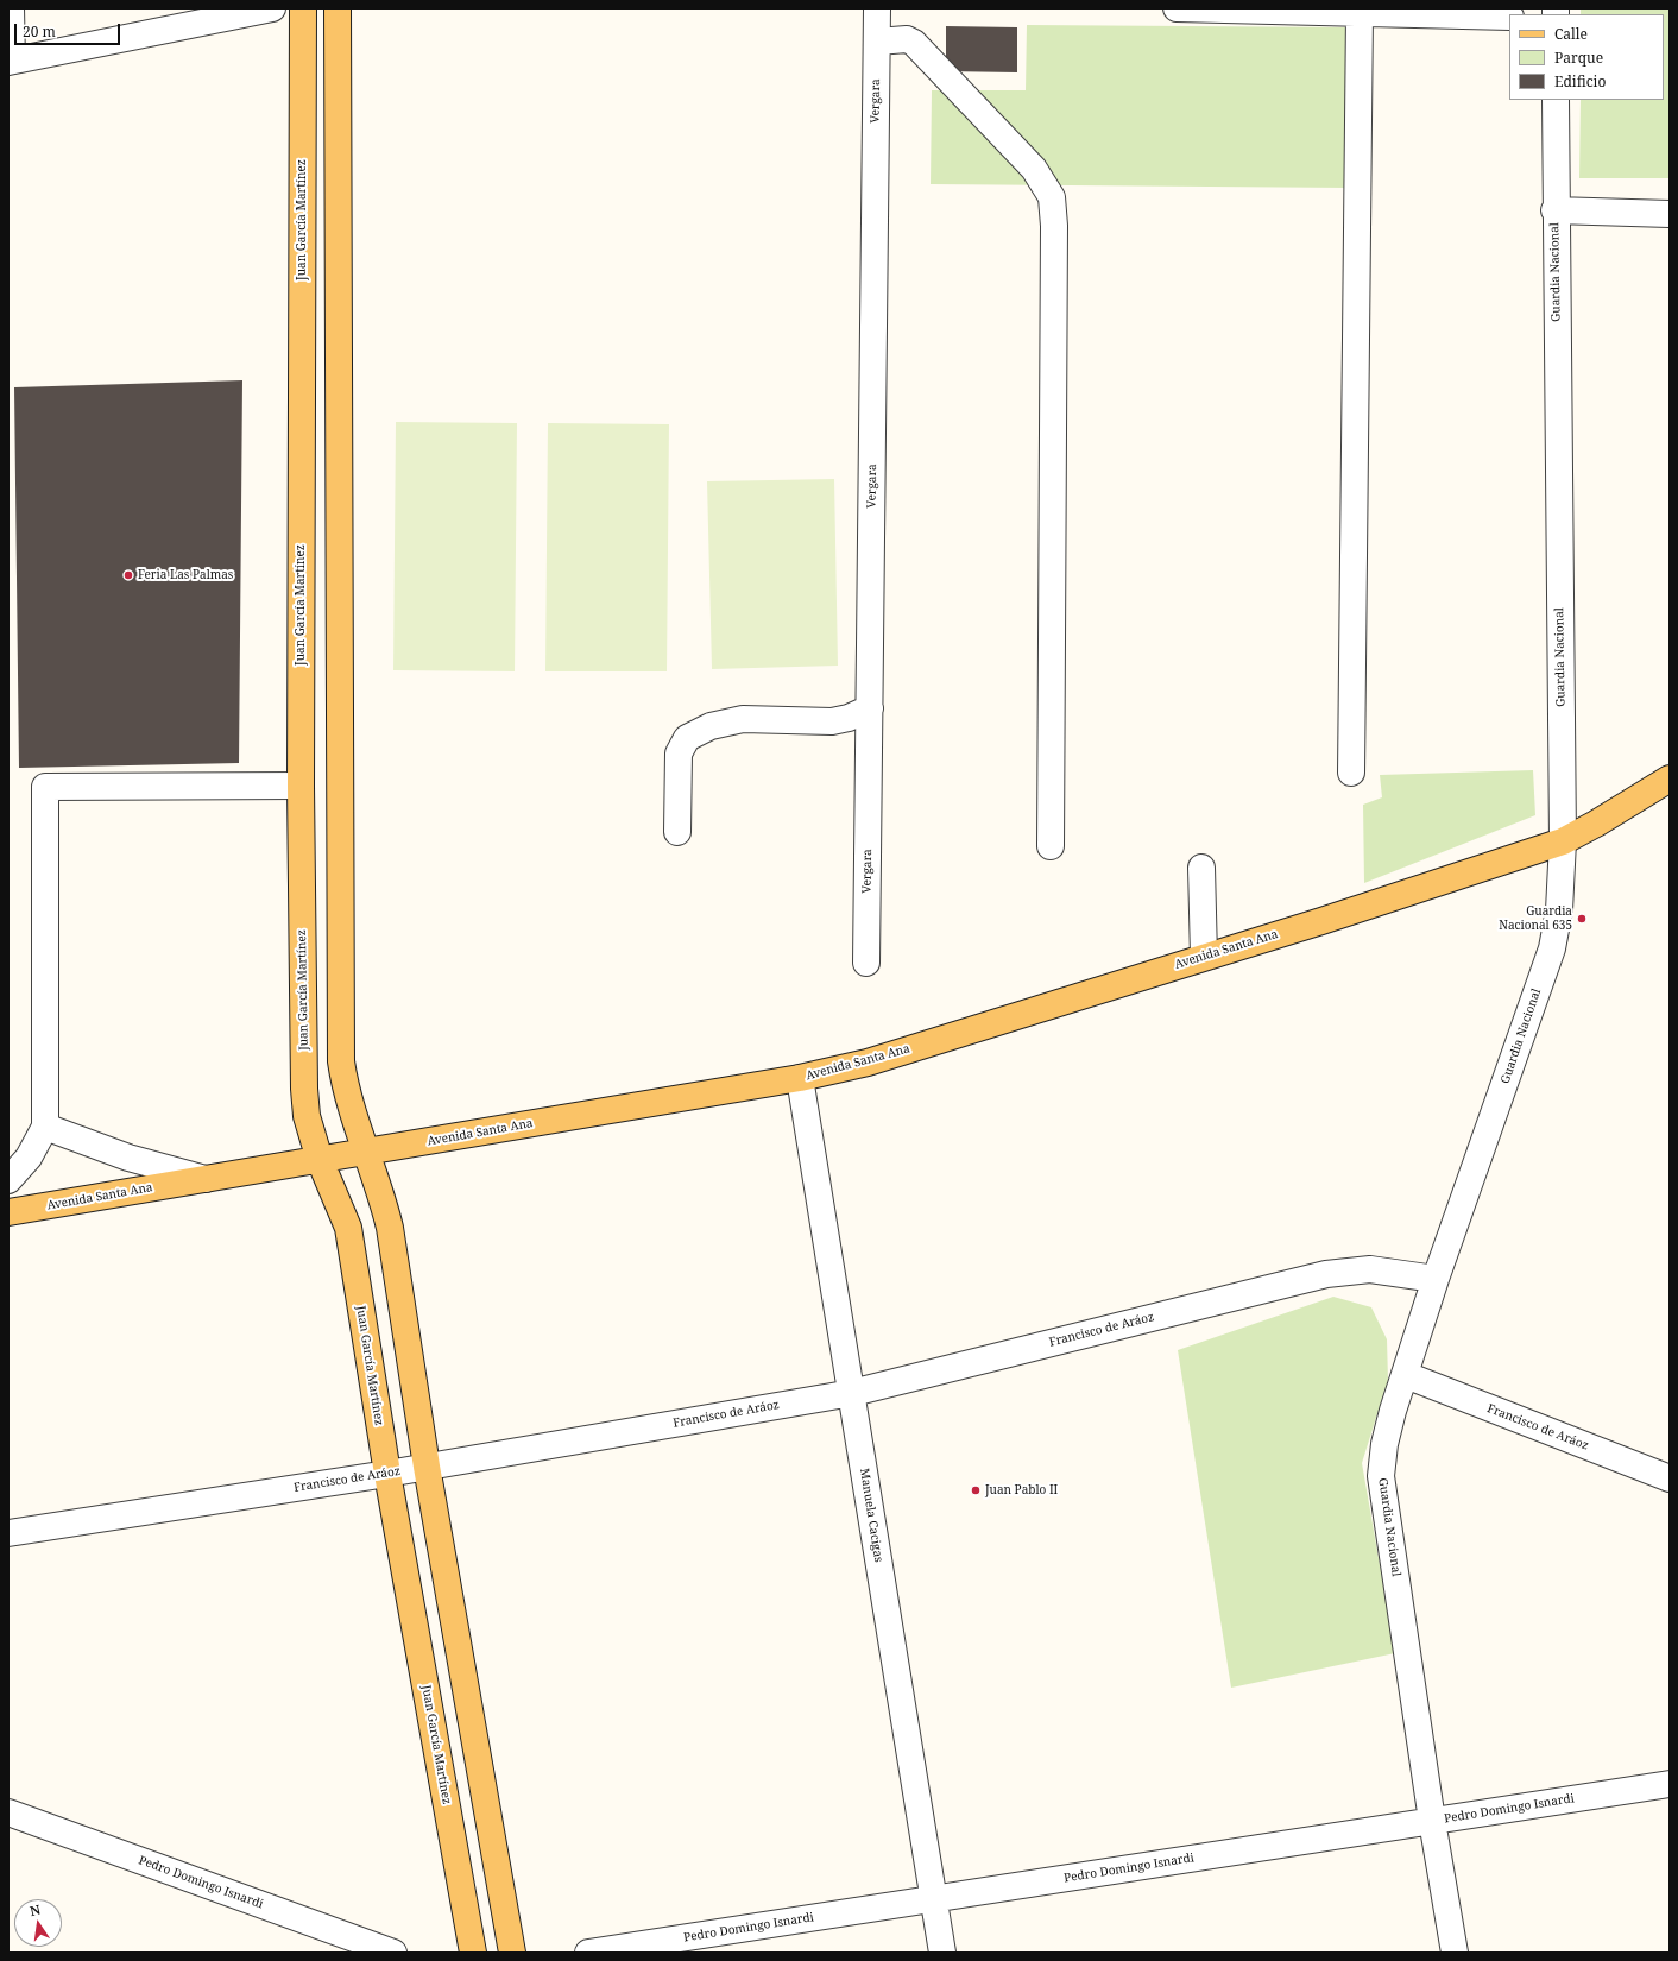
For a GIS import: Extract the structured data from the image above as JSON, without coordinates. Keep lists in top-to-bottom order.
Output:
{
  "streets": {
    "main road": ["Juan García Martínez", "Avenida Santa Ana"],
    "street": [
      "Vergara",
      "Guardia Nacional",
      "Francisco de Aráoz",
      "Manuela Cacigas",
      "Pedro Domingo Isnardi"
    ]
  },
  "crossings": [
    ["Juan García Martínez", "Avenida Santa Ana"],
    ["Juan García Martínez", "Francisco de Aráoz"],
    ["Guardia Nacional", "Avenida Santa Ana"],
    ["Guardia Nacional", "Francisco de Aráoz"],
    ["Guardia Nacional", "Pedro Domingo Isnardi"],
    ["Avenida Santa Ana", "Manuela Cacigas"],
    ["Francisco de Aráoz", "Manuela Cacigas"],
    ["Manuela Cacigas", "Pedro Domingo Isnardi"]
  ],
  "places": ["Feria Las Palmas", "Guardia Nacional 635", "Juan Pablo II"],
  "legend": ["Calle", "Parque", "Edificio"],
  "scale_bar": "20 m",
  "north": "top"
}
